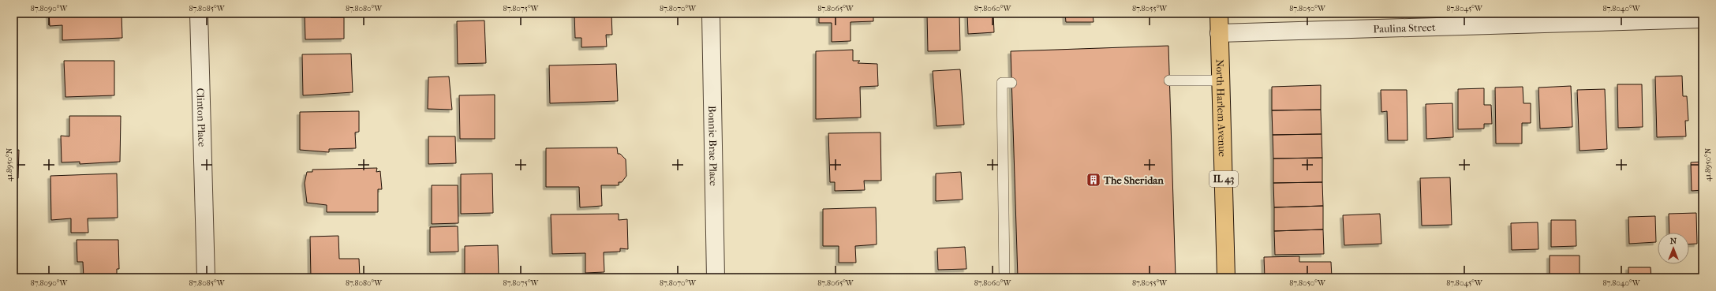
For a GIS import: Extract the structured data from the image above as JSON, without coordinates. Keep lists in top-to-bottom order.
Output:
{
  "streets": {
    "main road": ["North Harlem Avenue", "IL 43"],
    "street": ["Paulina Street", "Clinton Place", "Bonnie Brae Place"]
  },
  "crossings": [
    ["Paulina Street", "North Harlem Avenue"]
  ],
  "places": {
    "building": ["The Sheridan"]
  },
  "north": "top",
  "coordinates": [
    "87.8090°W",
    "87.8085°W",
    "87.8080°W",
    "87.8075°W",
    "87.8070°W",
    "87.8065°W",
    "87.8060°W",
    "87.8055°W",
    "87.8050°W",
    "87.8045°W",
    "87.8040°W",
    "41.8950°N"
  ]
}
